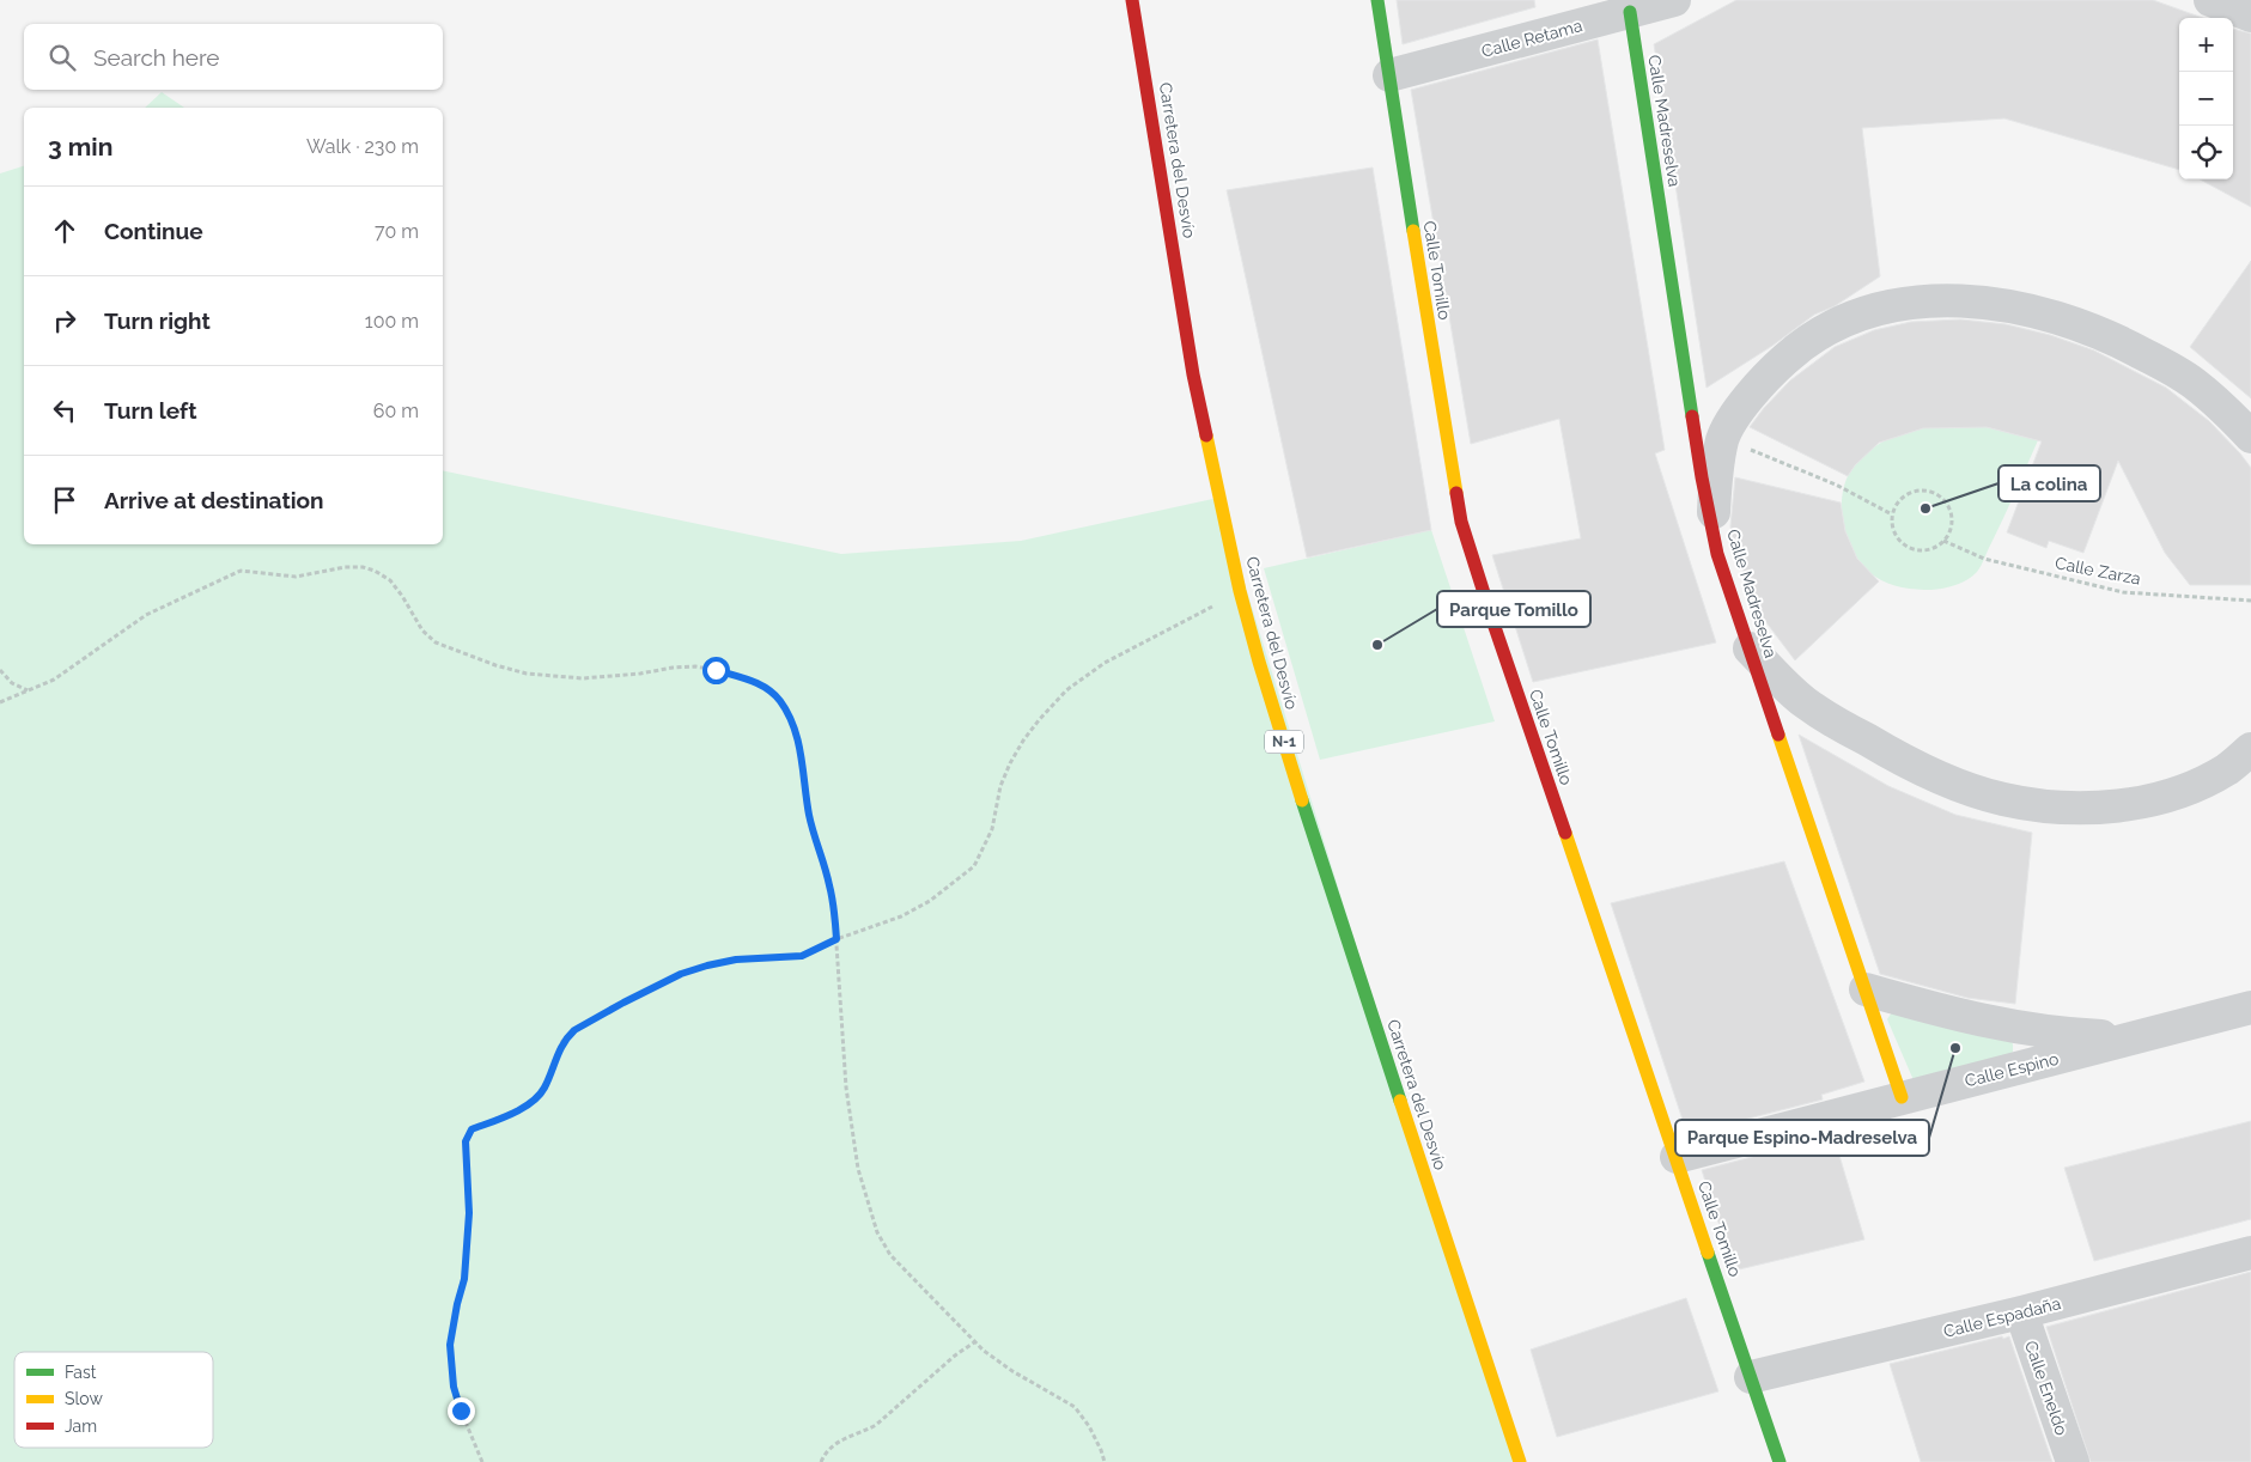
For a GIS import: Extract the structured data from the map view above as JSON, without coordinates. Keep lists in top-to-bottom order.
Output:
{
  "streets": {
    "main road": [
      "Calle Madreselva",
      "Carretera del Desvío",
      "Calle Tomillo",
      "N-1"
    ],
    "street": [
      "Calle Retama",
      "Calle Espino",
      "Calle Espadaña",
      "Calle Eneldo"
    ],
    "path": ["Calle Zarza"]
  },
  "crossings": [
    ["Calle Retama", "Calle Madreselva"],
    ["Calle Retama", "Calle Tomillo"],
    ["Calle Madreselva", "Calle Espino"],
    ["Calle Tomillo", "Calle Espino"],
    ["Calle Tomillo", "Calle Espadaña"],
    ["Calle Espadaña", "Calle Eneldo"]
  ],
  "places": ["La colina", "Parque Tomillo", "Parque Espino-Madreselva"],
  "legend": ["Fast", "Slow", "Jam"],
  "page": {
    "map_buttons": ["+", "−"],
    "search": "Search here",
    "heading": ["3 min", "Walk · 230 m"],
    "list": [
      ["Continue", "70 m"],
      ["Turn right", "100 m"],
      ["Turn left", "60 m"],
      "Arrive at destination"
    ]
  }
}
